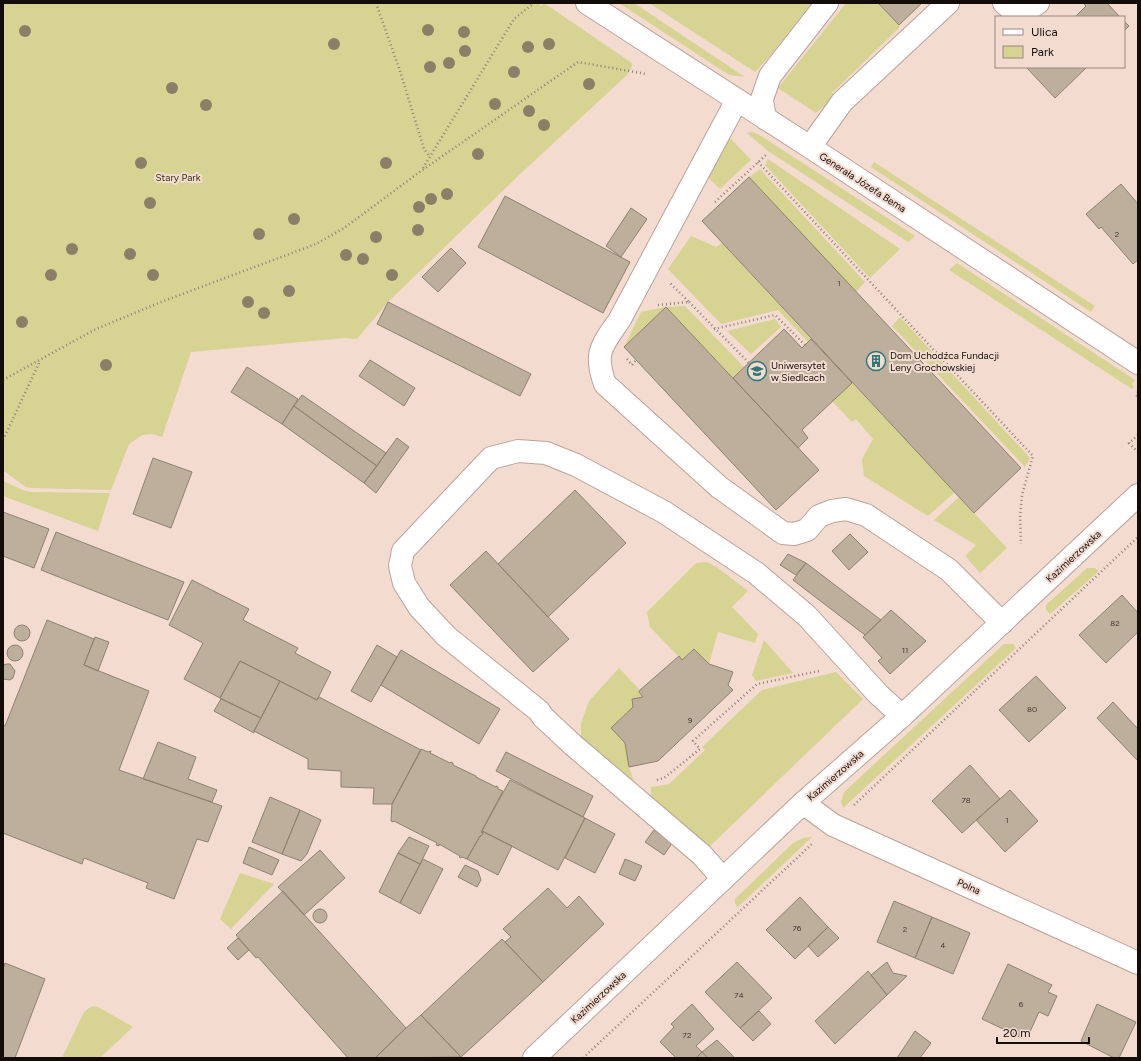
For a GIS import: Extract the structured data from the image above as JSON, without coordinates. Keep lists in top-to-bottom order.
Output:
{
  "streets": {
    "street": ["Generała Józefa Bema", "Kazimierzowska", "Polna"]
  },
  "crossings": [
    ["Kazimierzowska", "Polna"]
  ],
  "parks": ["Stary Park"],
  "places": {
    "building": ["Dom Uchodźca Fundacji Leny Grochowskiej"],
    "school or university": ["Uniwersytet w Siedlcach"]
  },
  "house_numbers": [
    "2",
    "1",
    "82",
    "11",
    "80",
    "9",
    "78",
    "1",
    "76",
    "2",
    "4",
    "74",
    "6",
    "72"
  ],
  "legend": ["Ulica", "Park"],
  "scale_bar": "20 m"
}
